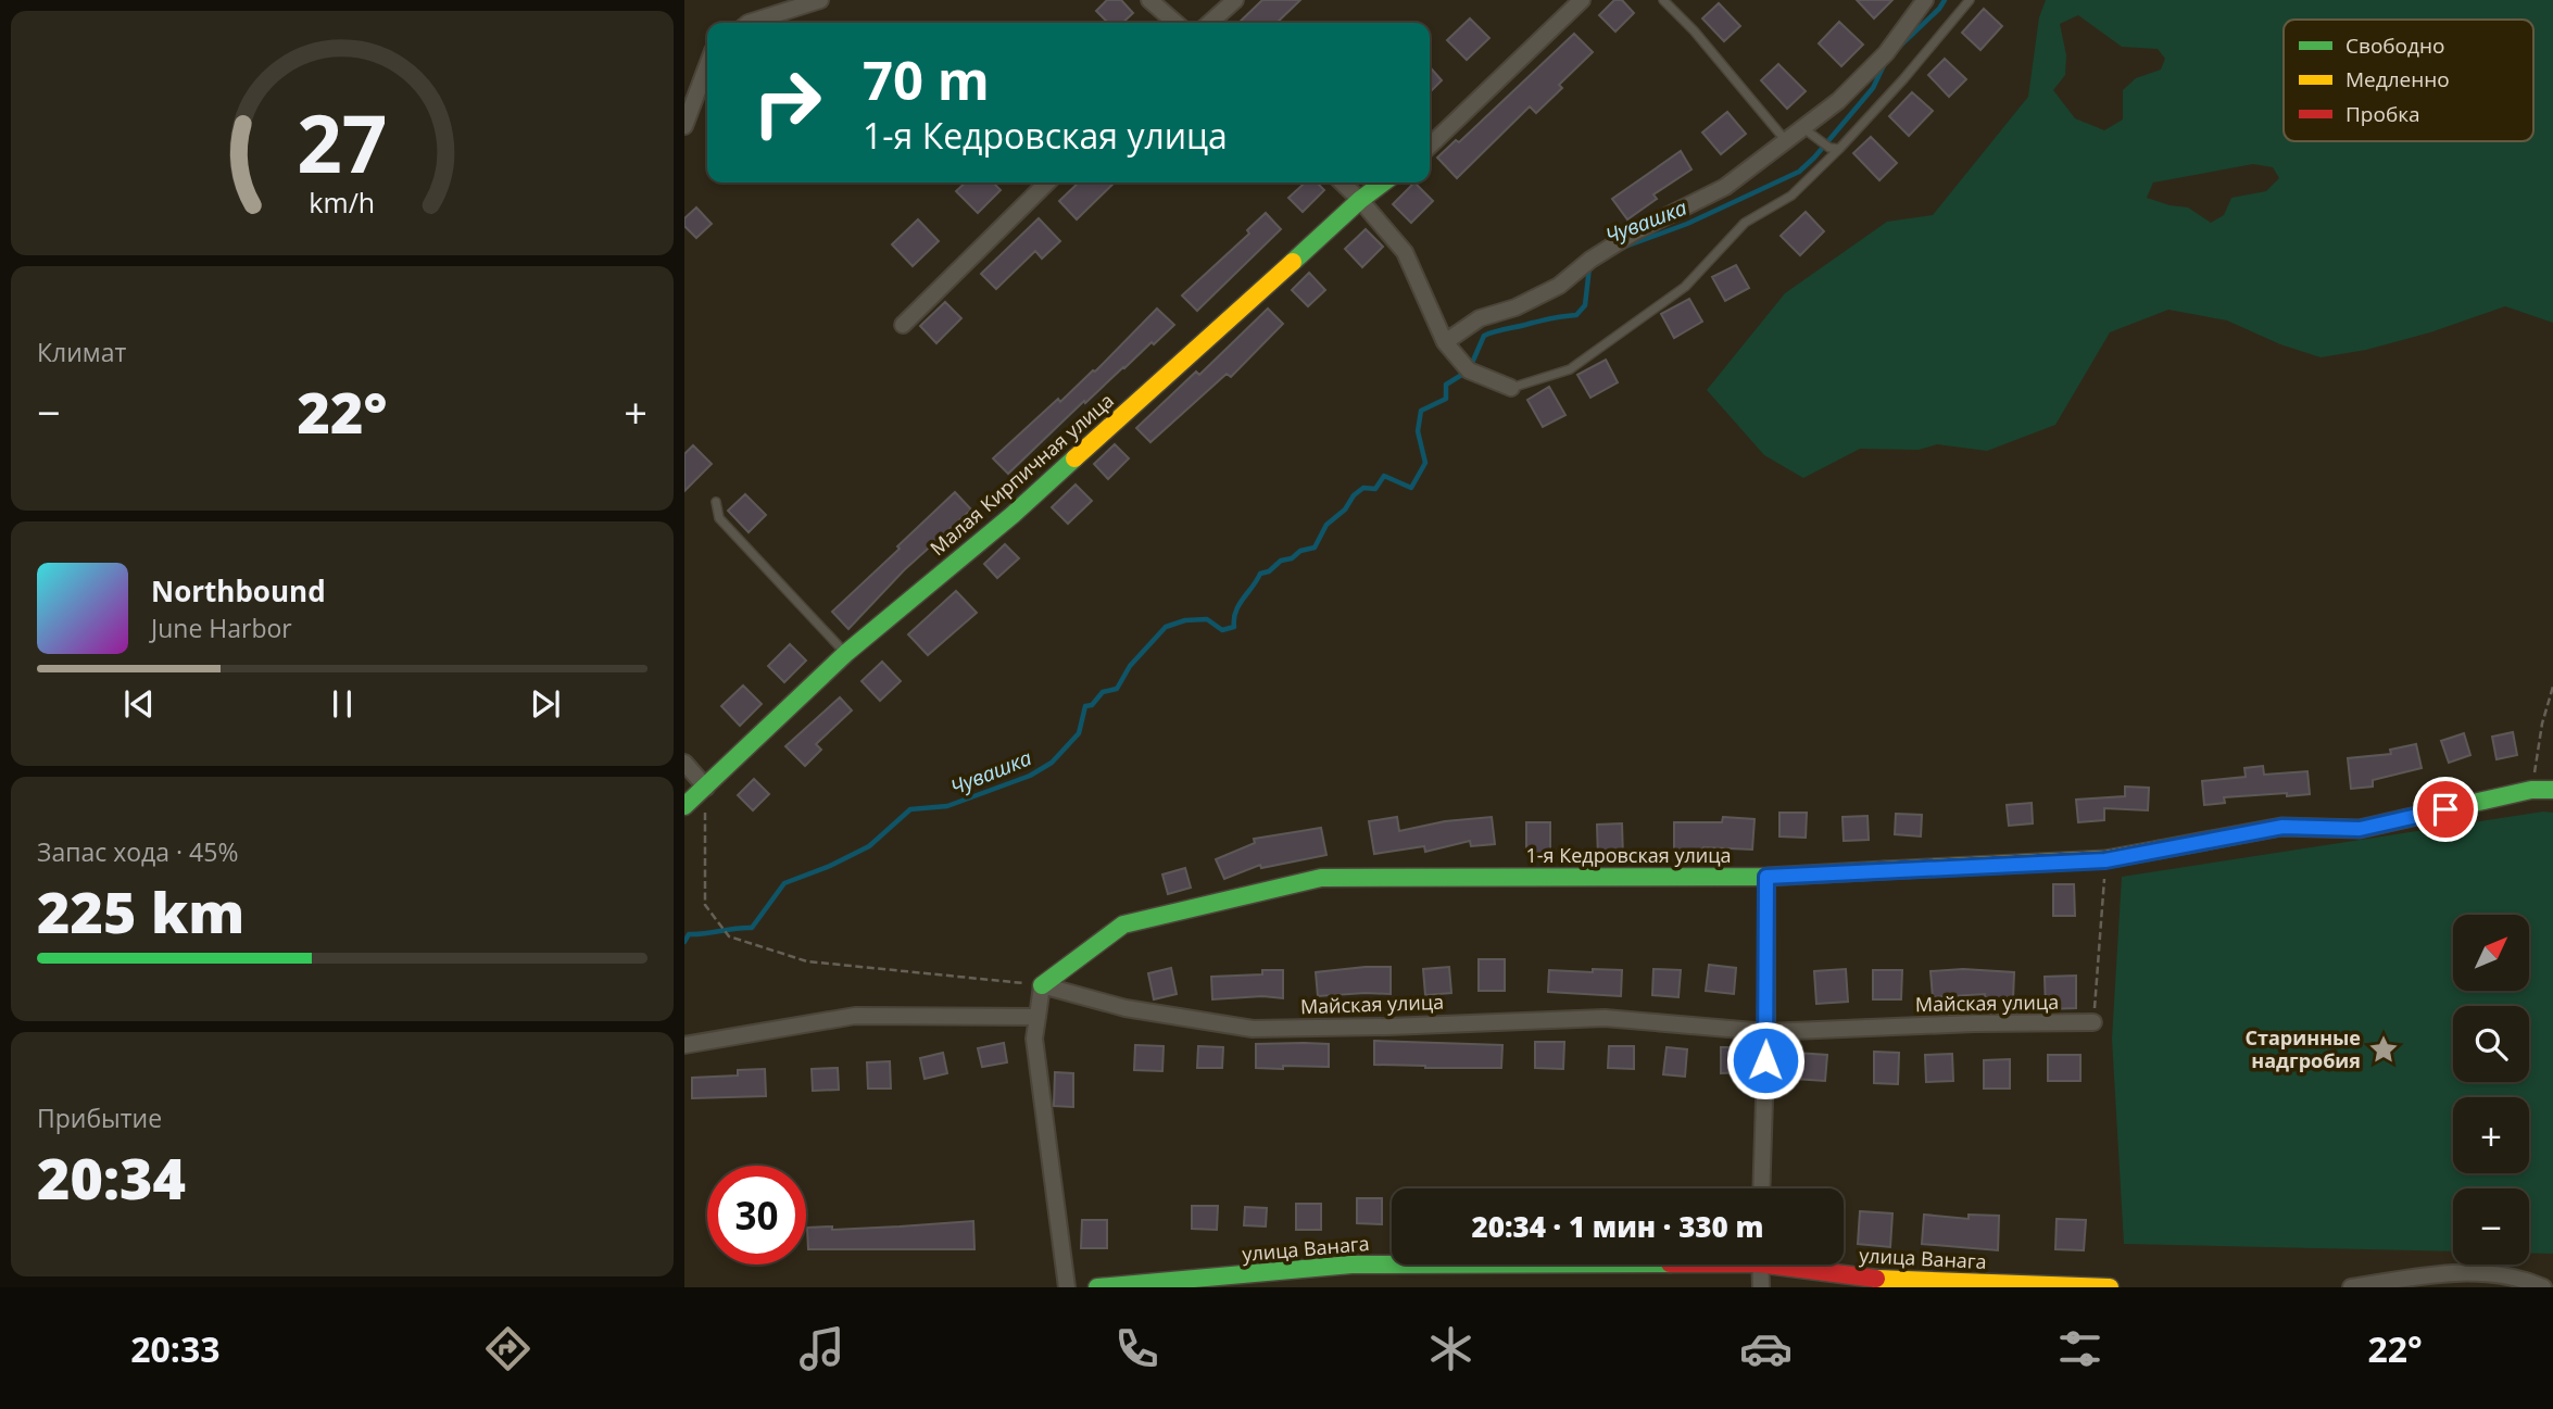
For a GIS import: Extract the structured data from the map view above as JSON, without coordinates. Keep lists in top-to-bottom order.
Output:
{
  "streets": {
    "street": [
      "Малая Кирпичная улица",
      "1-я Кедровская улица",
      "Майская улица",
      "улица Ванага"
    ]
  },
  "crossings": [
    ["1-я Кедровская улица", "Майская улица"]
  ],
  "water": ["Чувашка"],
  "places": {
    "place": ["Старинные надгробия"]
  },
  "legend": ["Свободно", "Медленно", "Пробка"],
  "north": "top right",
  "page": {
    "turn": ["70 m", "1-я Кедровская улица"],
    "tile": [
      "Климат",
      ["Запас хода · 45%", "225 km"],
      ["Прибытие", "20:34"]
    ],
    "heat": ["−", "22°", "+"],
    "song": ["Northbound", "June Harbor"],
    "map_buttons": ["+", "−"],
    "limit": "30",
    "trip": "20:34 · 1 мин · 330 m",
    "tabs": ["20:33", "22°"],
    "gauge": ["27", "km/h"]
  }
}
